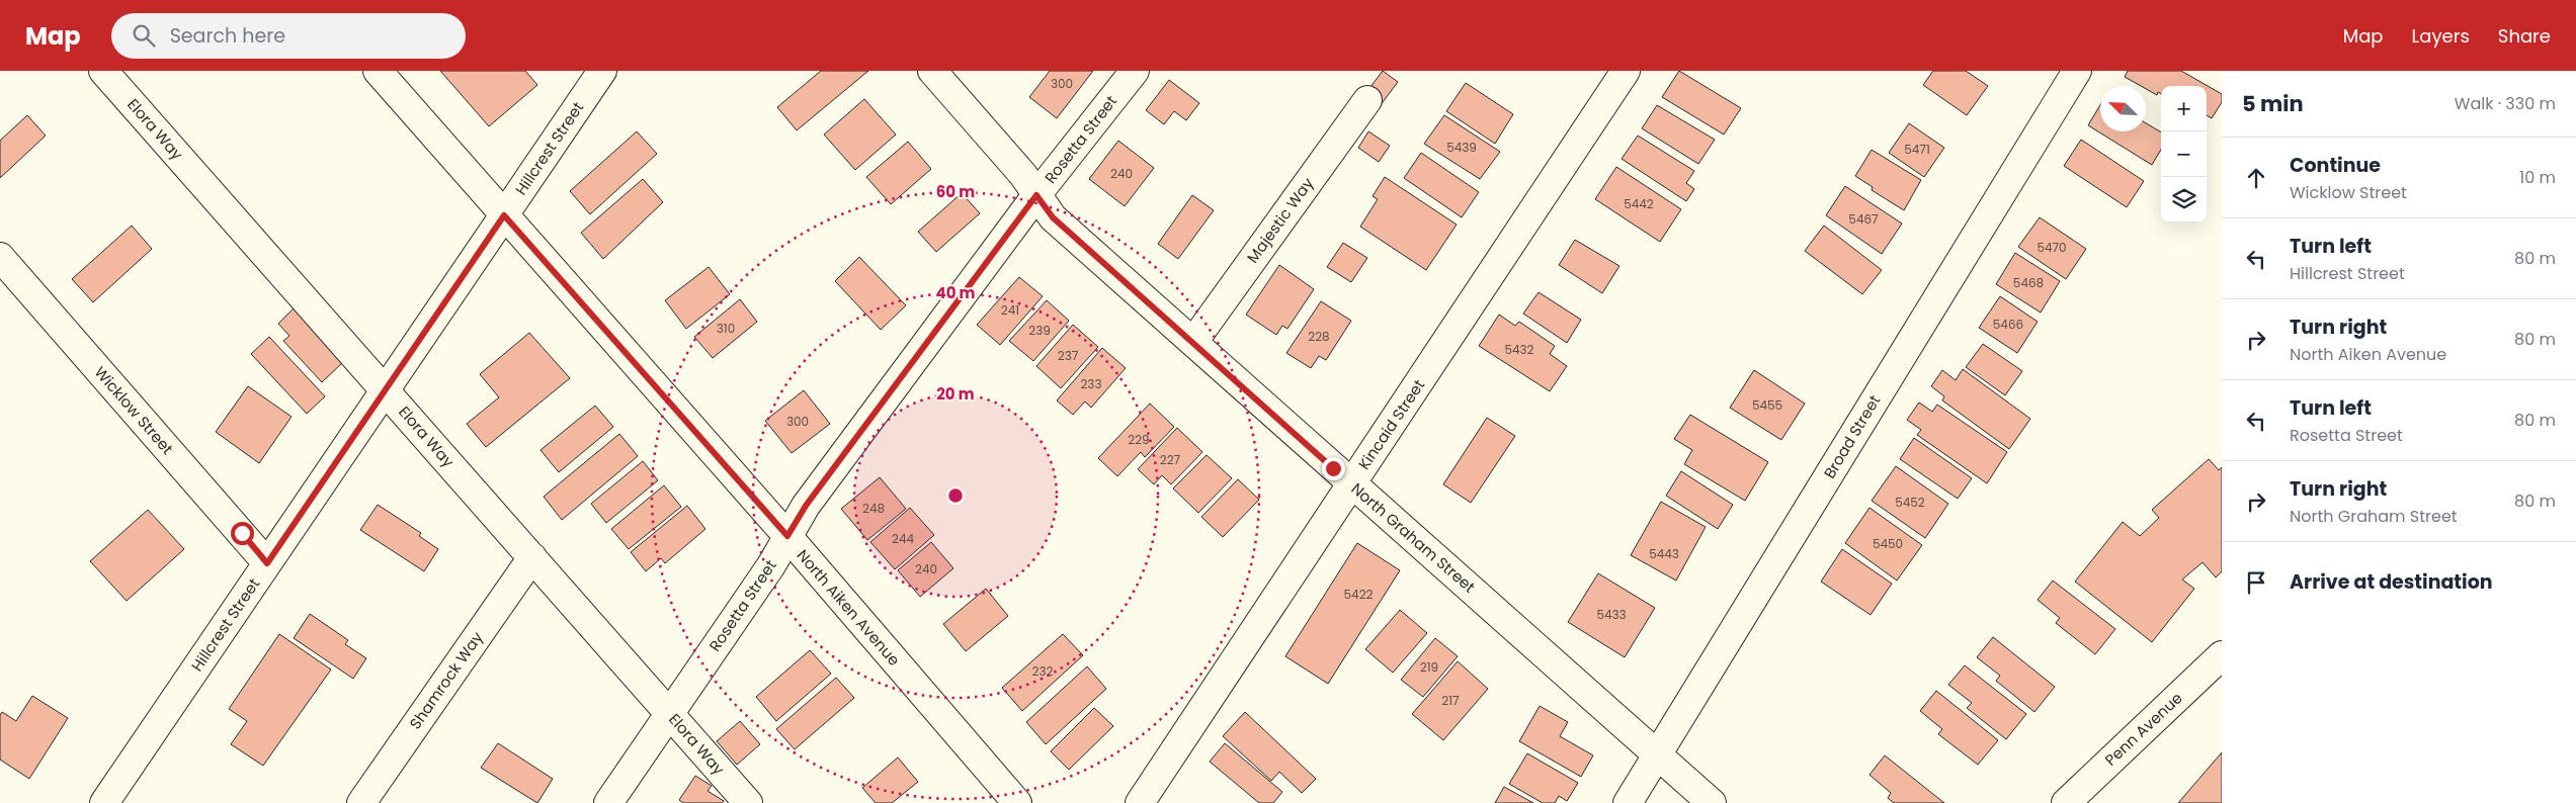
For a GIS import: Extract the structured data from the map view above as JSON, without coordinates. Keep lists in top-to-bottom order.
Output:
{
  "streets": {
    "street": [
      "Elora Way",
      "Rosetta Street",
      "Hillcrest Street",
      "Majestic Way",
      "Wicklow Street",
      "Kincaid Street",
      "Broad Street",
      "North Graham Street",
      "North Aiken Avenue",
      "Shamrock Way",
      "Penn Avenue"
    ]
  },
  "crossings": [
    ["Elora Way", "Rosetta Street"],
    ["Elora Way", "Hillcrest Street"],
    ["Elora Way", "Shamrock Way"],
    ["Rosetta Street", "North Graham Street"],
    ["Rosetta Street", "North Aiken Avenue"],
    ["Hillcrest Street", "Wicklow Street"],
    ["Hillcrest Street", "North Aiken Avenue"],
    ["Majestic Way", "North Graham Street"],
    ["Kincaid Street", "North Graham Street"],
    ["Broad Street", "North Graham Street"]
  ],
  "house_numbers": [
    "300",
    "5439",
    "5471",
    "240",
    "5442",
    "5467",
    "5470",
    "5468",
    "241",
    "5466",
    "310",
    "239",
    "228",
    "5432",
    "237",
    "233",
    "5455",
    "300",
    "229",
    "227",
    "5452",
    "248",
    "244",
    "5450",
    "5443",
    "240",
    "5422",
    "5433",
    "219",
    "232",
    "217"
  ],
  "north": "top left",
  "page": {
    "header": "Map",
    "search": "Search here",
    "nav": ["Map", "Layers", "Share"],
    "heading": ["5 min", "Walk · 330 m"],
    "map_buttons": ["+", "−"],
    "list": [
      ["Continue", "Wicklow Street", "10 m"],
      ["Turn left", "Hillcrest Street", "80 m"],
      ["Turn right", "North Aiken Avenue", "80 m"],
      ["Turn left", "Rosetta Street", "80 m"],
      ["Turn right", "North Graham Street", "80 m"],
      "Arrive at destination"
    ]
  },
  "rings": ["60 m", "40 m", "20 m"]
}
